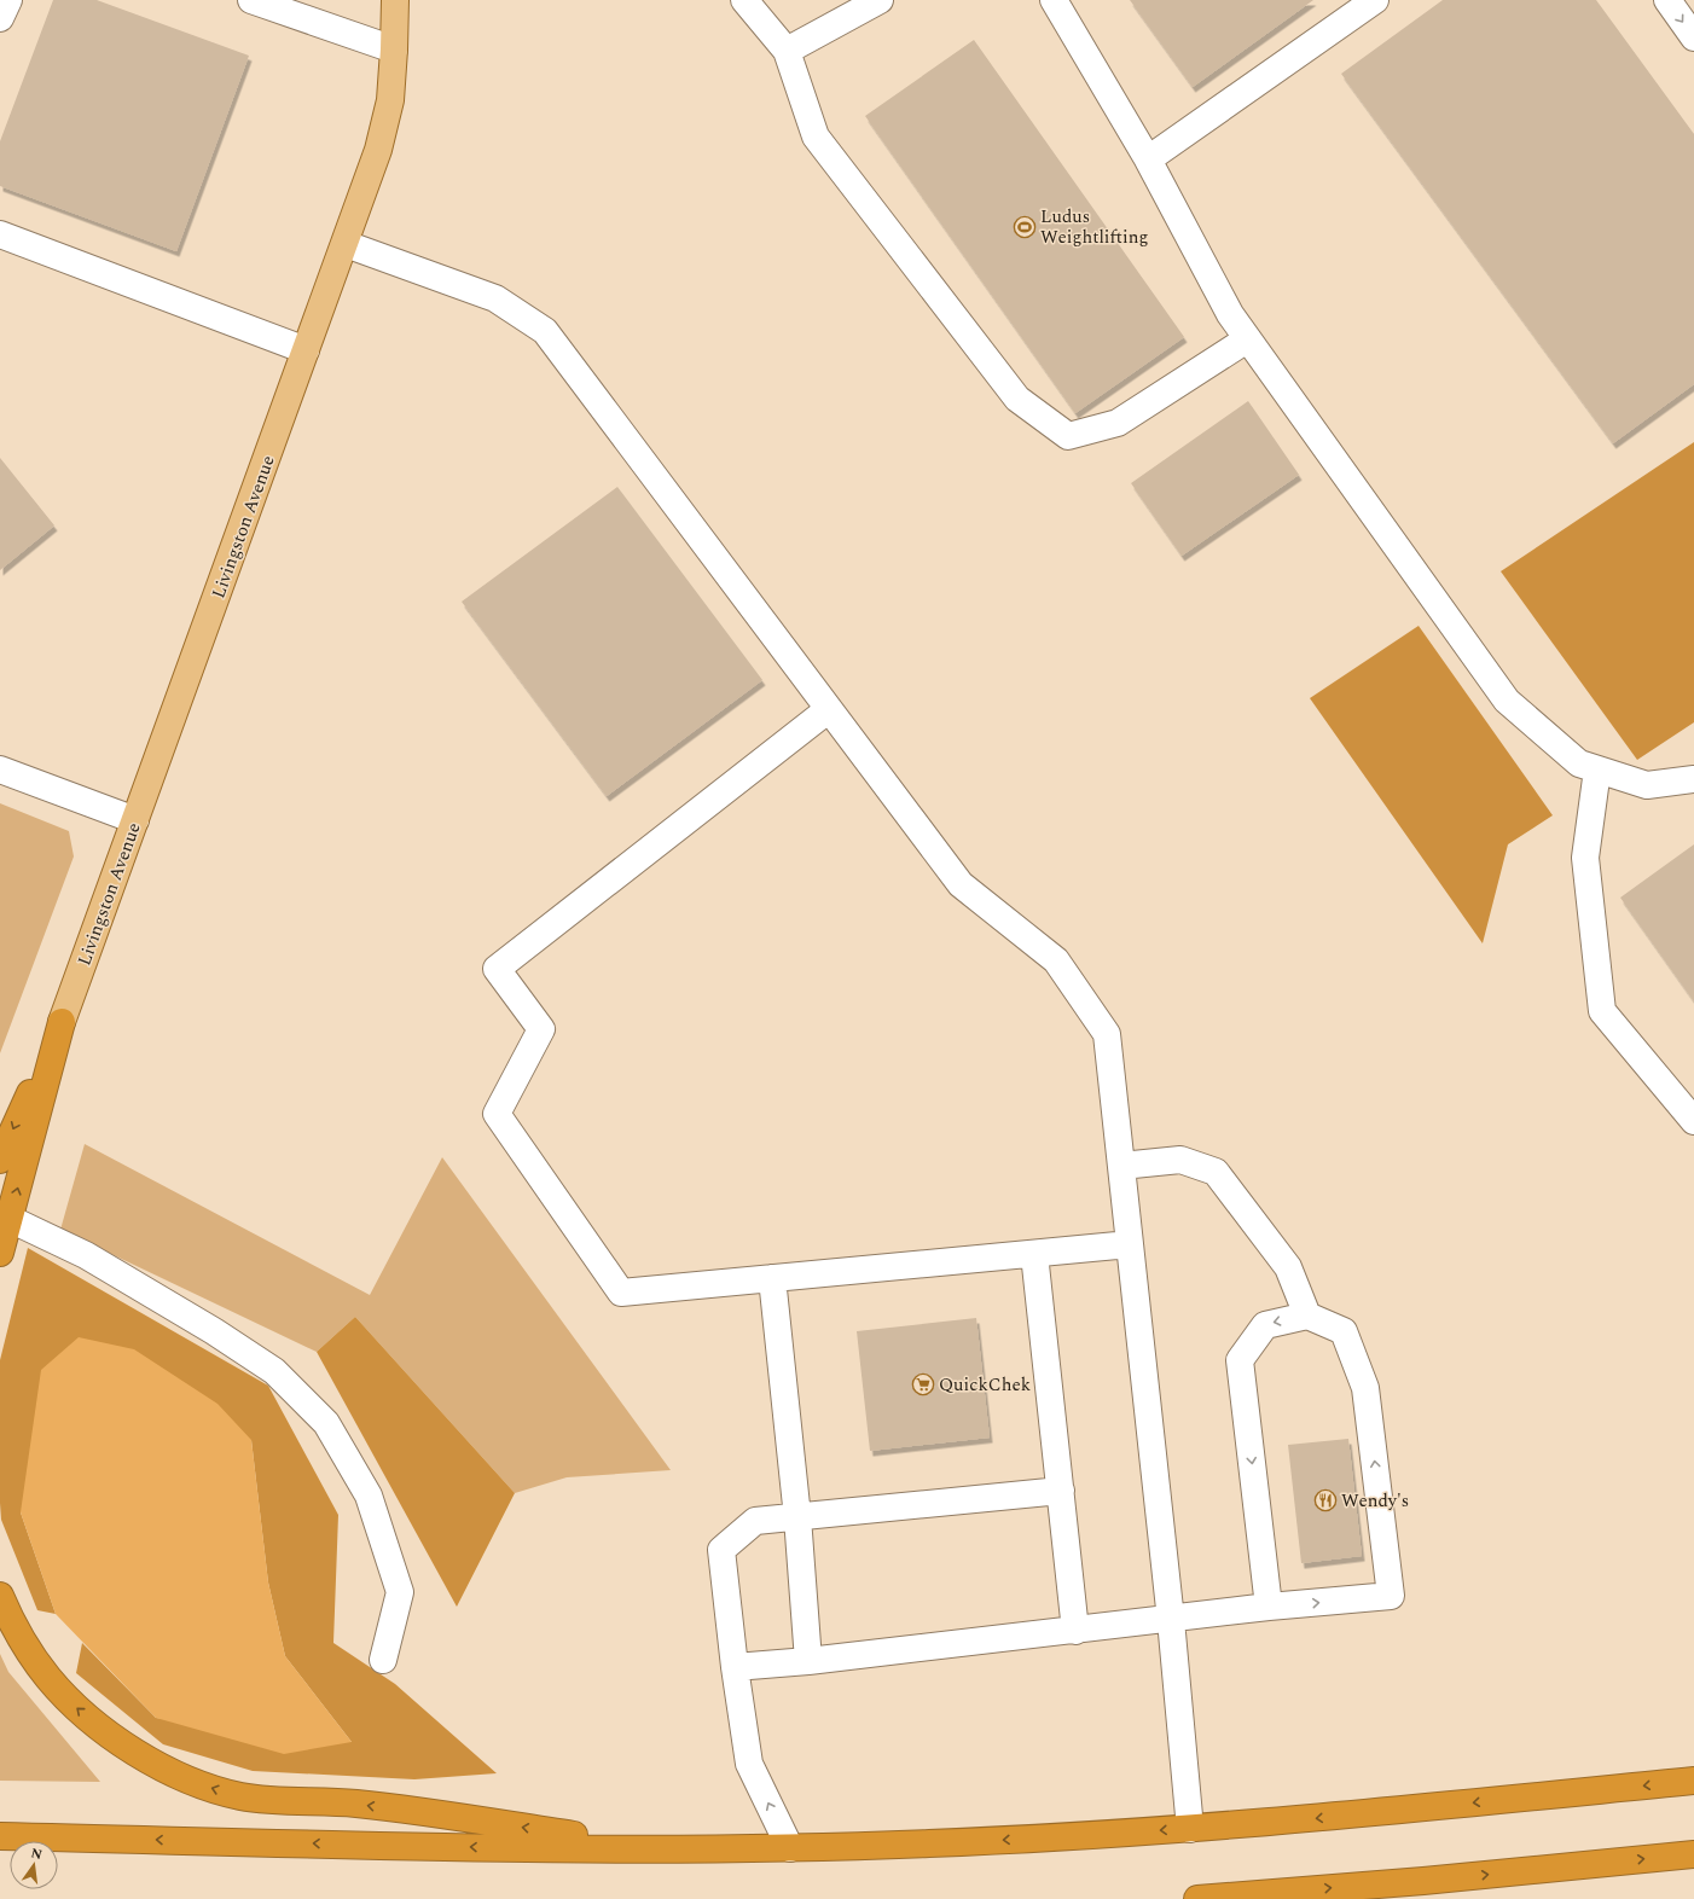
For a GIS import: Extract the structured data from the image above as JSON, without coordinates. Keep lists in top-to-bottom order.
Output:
{
  "streets": {
    "main road": ["Livingston Avenue"]
  },
  "places": {
    "sports": ["Ludus Weightlifting"],
    "supermarket": ["QuickChek"],
    "restaurant": ["Wendy's"]
  },
  "north": "top"
}
